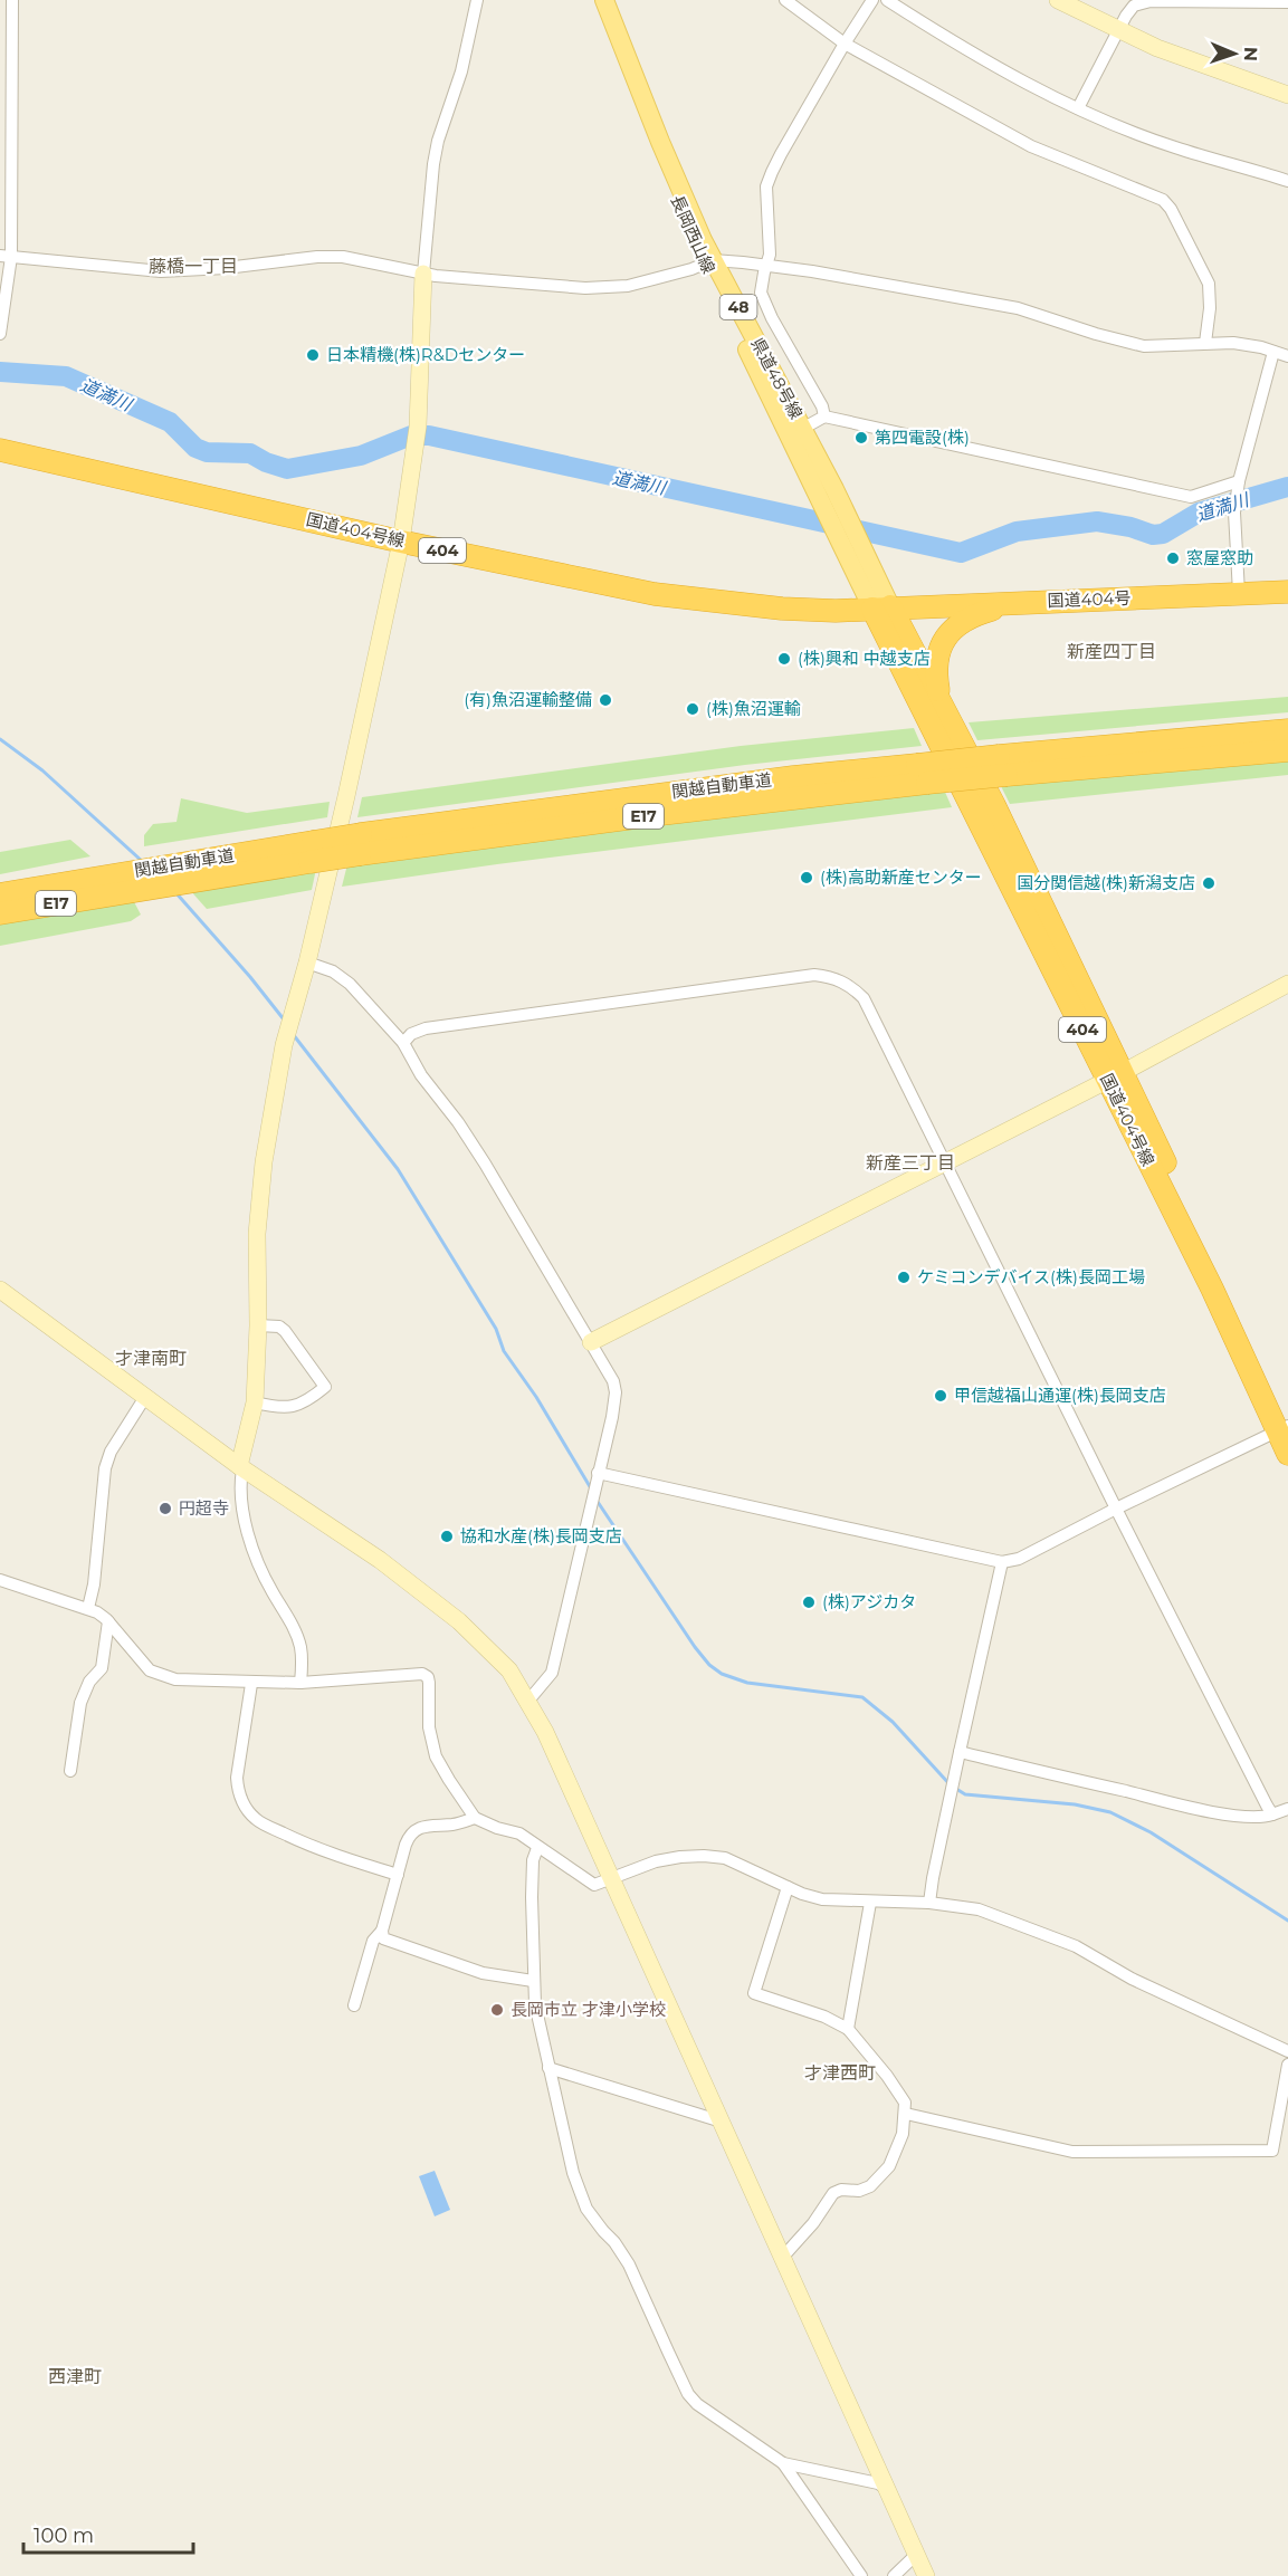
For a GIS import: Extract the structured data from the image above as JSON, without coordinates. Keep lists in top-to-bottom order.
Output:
{
  "streets": {
    "highway": [
      "国道404号線",
      "404",
      "国道404号",
      "関越自動車道",
      "E17"
    ],
    "main road": ["長岡西山線", "48", "県道48号線"]
  },
  "crossings": [
    ["長岡西山線", "県道48号線"],
    ["長岡西山線", "国道404号線"],
    ["長岡西山線", "国道404号"],
    ["県道48号線", "国道404号線"],
    ["県道48号線", "国道404号"],
    ["国道404号線", "国道404号"]
  ],
  "districts": [
    "藤橋一丁目",
    "新産四丁目",
    "新産三丁目",
    "才津南町",
    "才津西町",
    "西津町"
  ],
  "water": ["道満川"],
  "places": [
    "日本精機(株)R&Dセンター",
    "第四電設(株)",
    "窓屋窓助",
    "(株)興和 中越支店",
    "(有)魚沼運輸整備",
    "(株)魚沼運輸",
    "(株)高助新産センター",
    "国分関信越(株)新潟支店",
    "ケミコンデバイス(株)長岡工場",
    "甲信越福山通運(株)長岡支店",
    "円超寺",
    "協和水産(株)長岡支店",
    "(株)アジカタ",
    "長岡市立 才津小学校"
  ],
  "scale_bar": "100 m",
  "north": "right"
}
